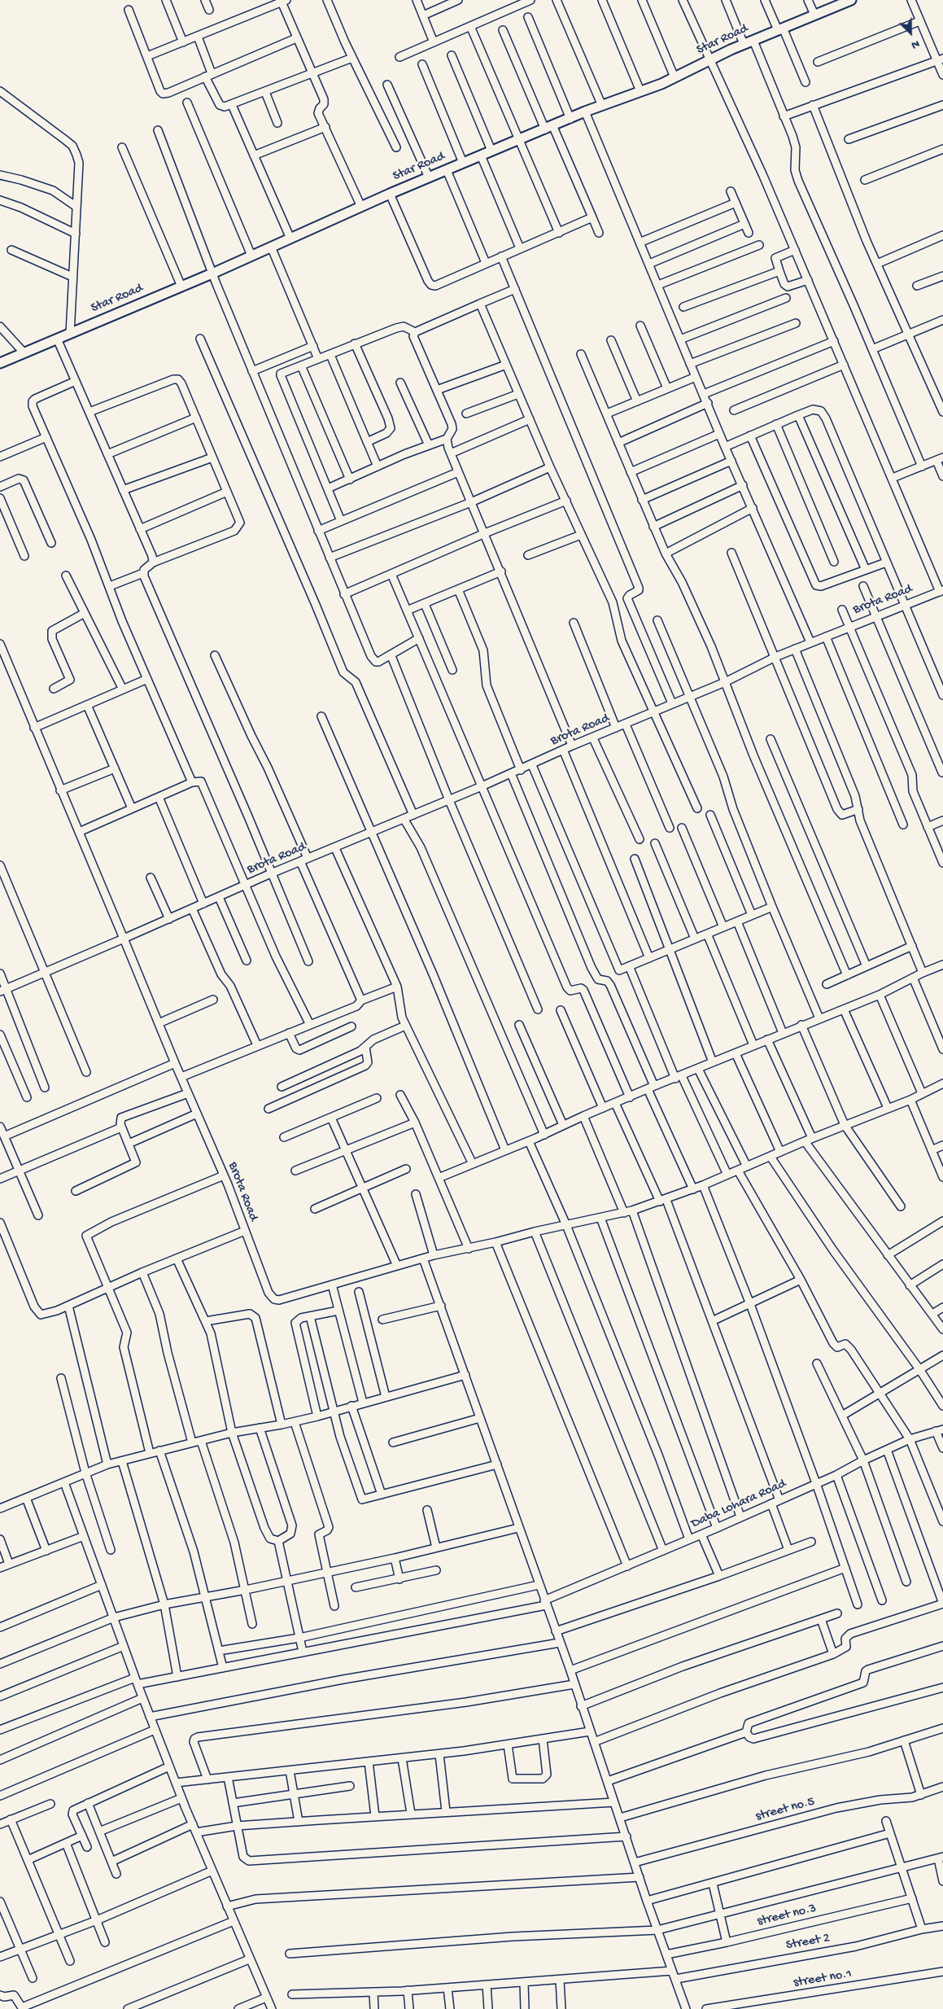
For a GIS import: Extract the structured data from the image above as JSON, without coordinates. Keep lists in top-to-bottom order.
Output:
{
  "streets": {
    "street": [
      "Star Road",
      "Brota Road",
      "Daba Lohara Road",
      "street no.5",
      "street no.3",
      "Street 2",
      "street no.1"
    ]
  },
  "north": "bottom right"
}
